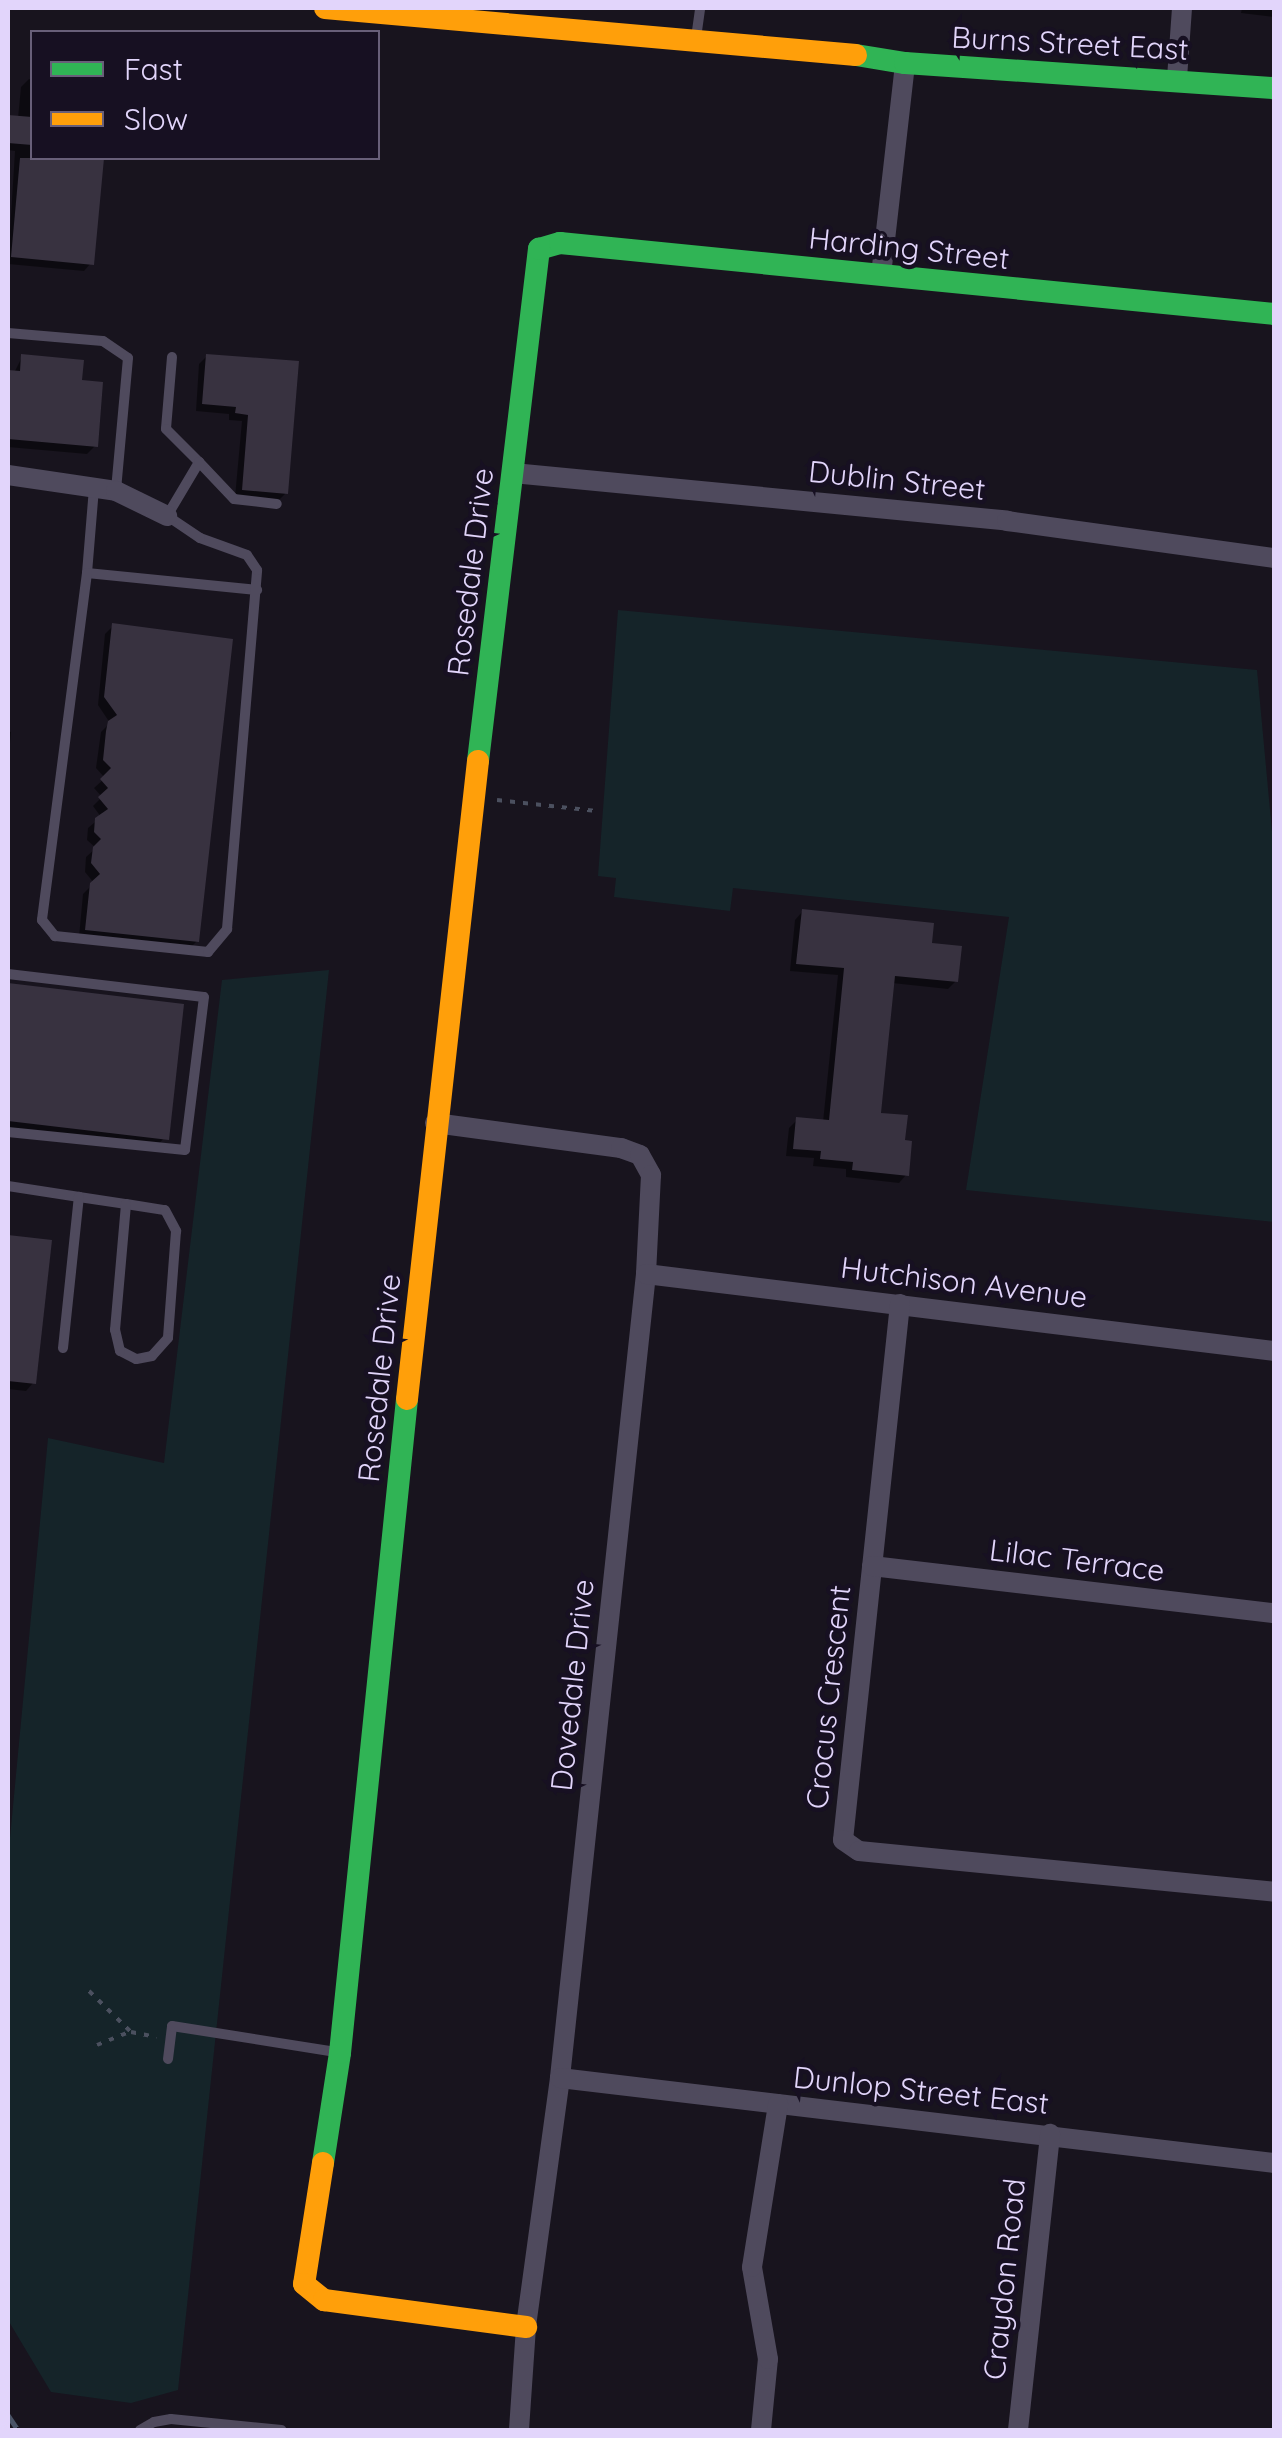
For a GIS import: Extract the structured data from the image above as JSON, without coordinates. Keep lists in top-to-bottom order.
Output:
{
  "streets": {
    "street": [
      "Burns Street East",
      "Harding Street",
      "Dublin Street",
      "Rosedale Drive",
      "Hutchison Avenue",
      "Lilac Terrace",
      "Dovedale Drive",
      "Crocus Crescent",
      "Dunlop Street East",
      "Craydon Road"
    ]
  },
  "crossings": [
    ["Harding Street", "Rosedale Drive"],
    ["Dublin Street", "Rosedale Drive"],
    ["Rosedale Drive", "Dovedale Drive"],
    ["Hutchison Avenue", "Dovedale Drive"],
    ["Hutchison Avenue", "Crocus Crescent"],
    ["Lilac Terrace", "Crocus Crescent"],
    ["Dovedale Drive", "Dunlop Street East"],
    ["Dunlop Street East", "Craydon Road"]
  ],
  "legend": ["Fast", "Slow"]
}
